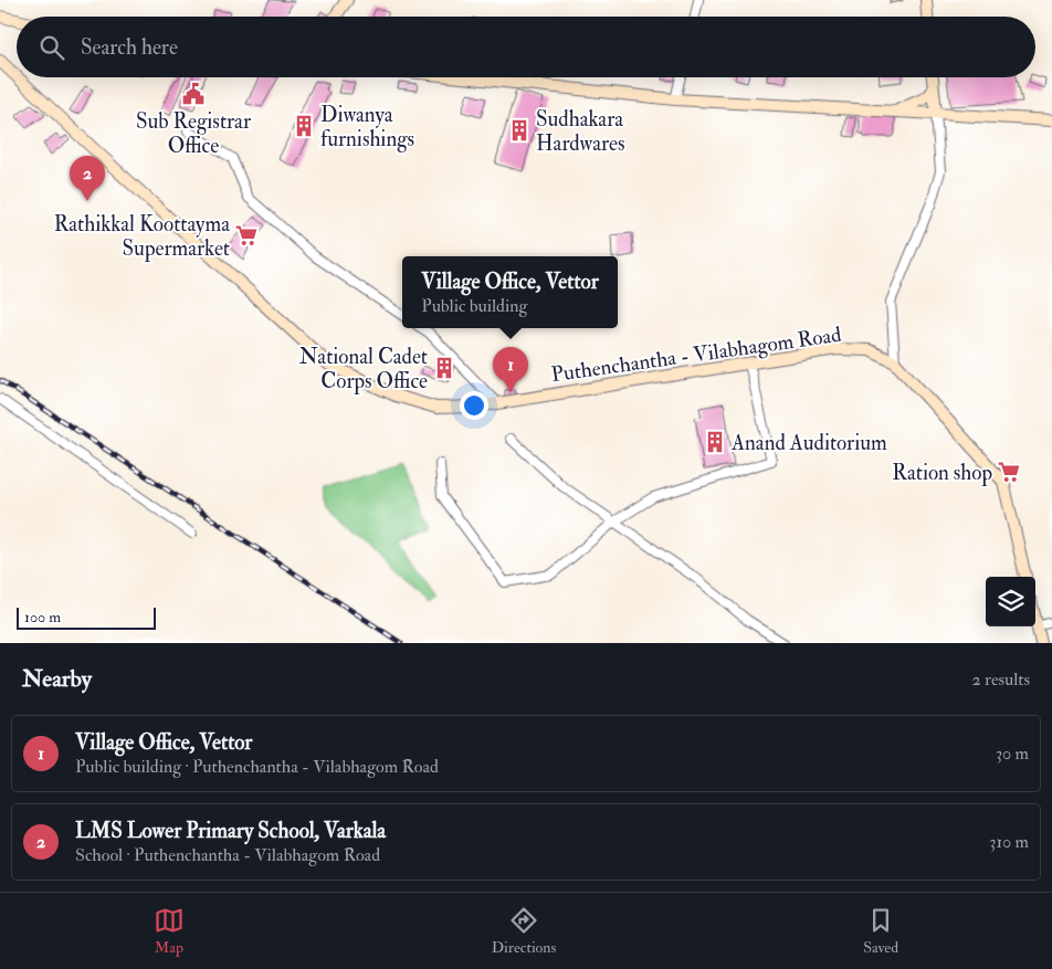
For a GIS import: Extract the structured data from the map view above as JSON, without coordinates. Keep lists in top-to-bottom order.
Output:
{
  "streets": {
    "main road": ["Puthenchantha - Vilabhagom Road"]
  },
  "places": {
    "public building": ["Sub Registrar Office"],
    "building": [
      "Diwanya furnishings",
      "Sudhakara Hardwares",
      "National Cadet Corps Office",
      "Anand Auditorium"
    ],
    "supermarket": ["Rathikkal Koottayma Supermarket", "Ration shop"]
  },
  "scale_bar": "100 m",
  "page": {
    "search": "Search here",
    "pins": ["2", "1"],
    "popup": ["Village Office, Vettor", "Public building"],
    "scale": "100 m",
    "heading": ["Nearby", "2 results"],
    "list": [
      {
        "mark": "1",
        "name": "Village Office, Vettor",
        "note": "Public building · Puthenchantha - Vilabhagom Road",
        "value": "30 m"
      },
      {
        "mark": "2",
        "name": "LMS Lower Primary School, Varkala",
        "note": "School · Puthenchantha - Vilabhagom Road",
        "value": "310 m"
      }
    ],
    "nav": ["Map", "Directions", "Saved"]
  }
}
